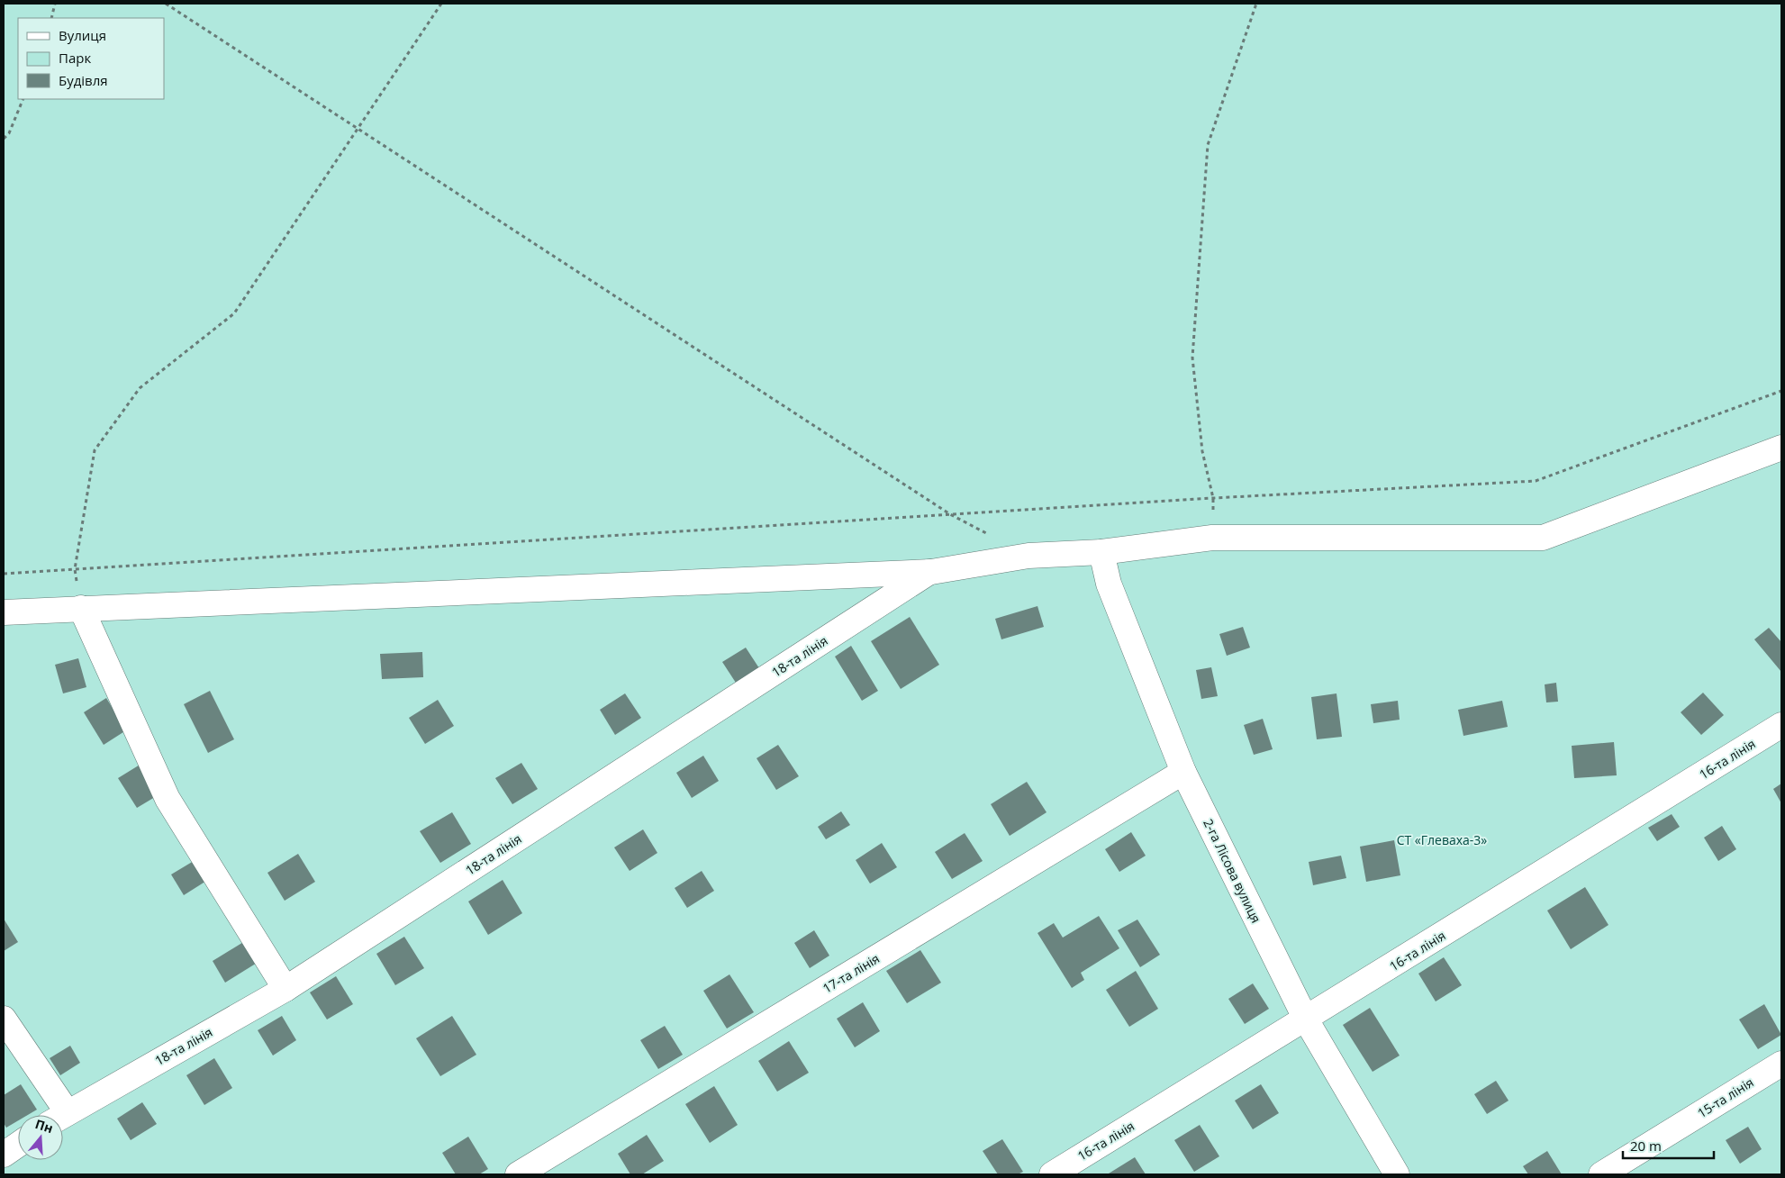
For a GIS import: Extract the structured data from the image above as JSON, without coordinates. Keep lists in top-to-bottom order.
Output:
{
  "streets": {
    "street": [
      "18-та лінія",
      "16-та лінія",
      "2-га Лісова вулиця",
      "17-та лінія",
      "15-та лінія"
    ]
  },
  "crossings": [
    ["16-та лінія", "2-га Лісова вулиця"],
    ["2-га Лісова вулиця", "17-та лінія"]
  ],
  "parks": ["СТ «Глеваха-3»"],
  "legend": ["Вулиця", "Парк", "Будівля"],
  "scale_bar": "20 m",
  "north": "top"
}
